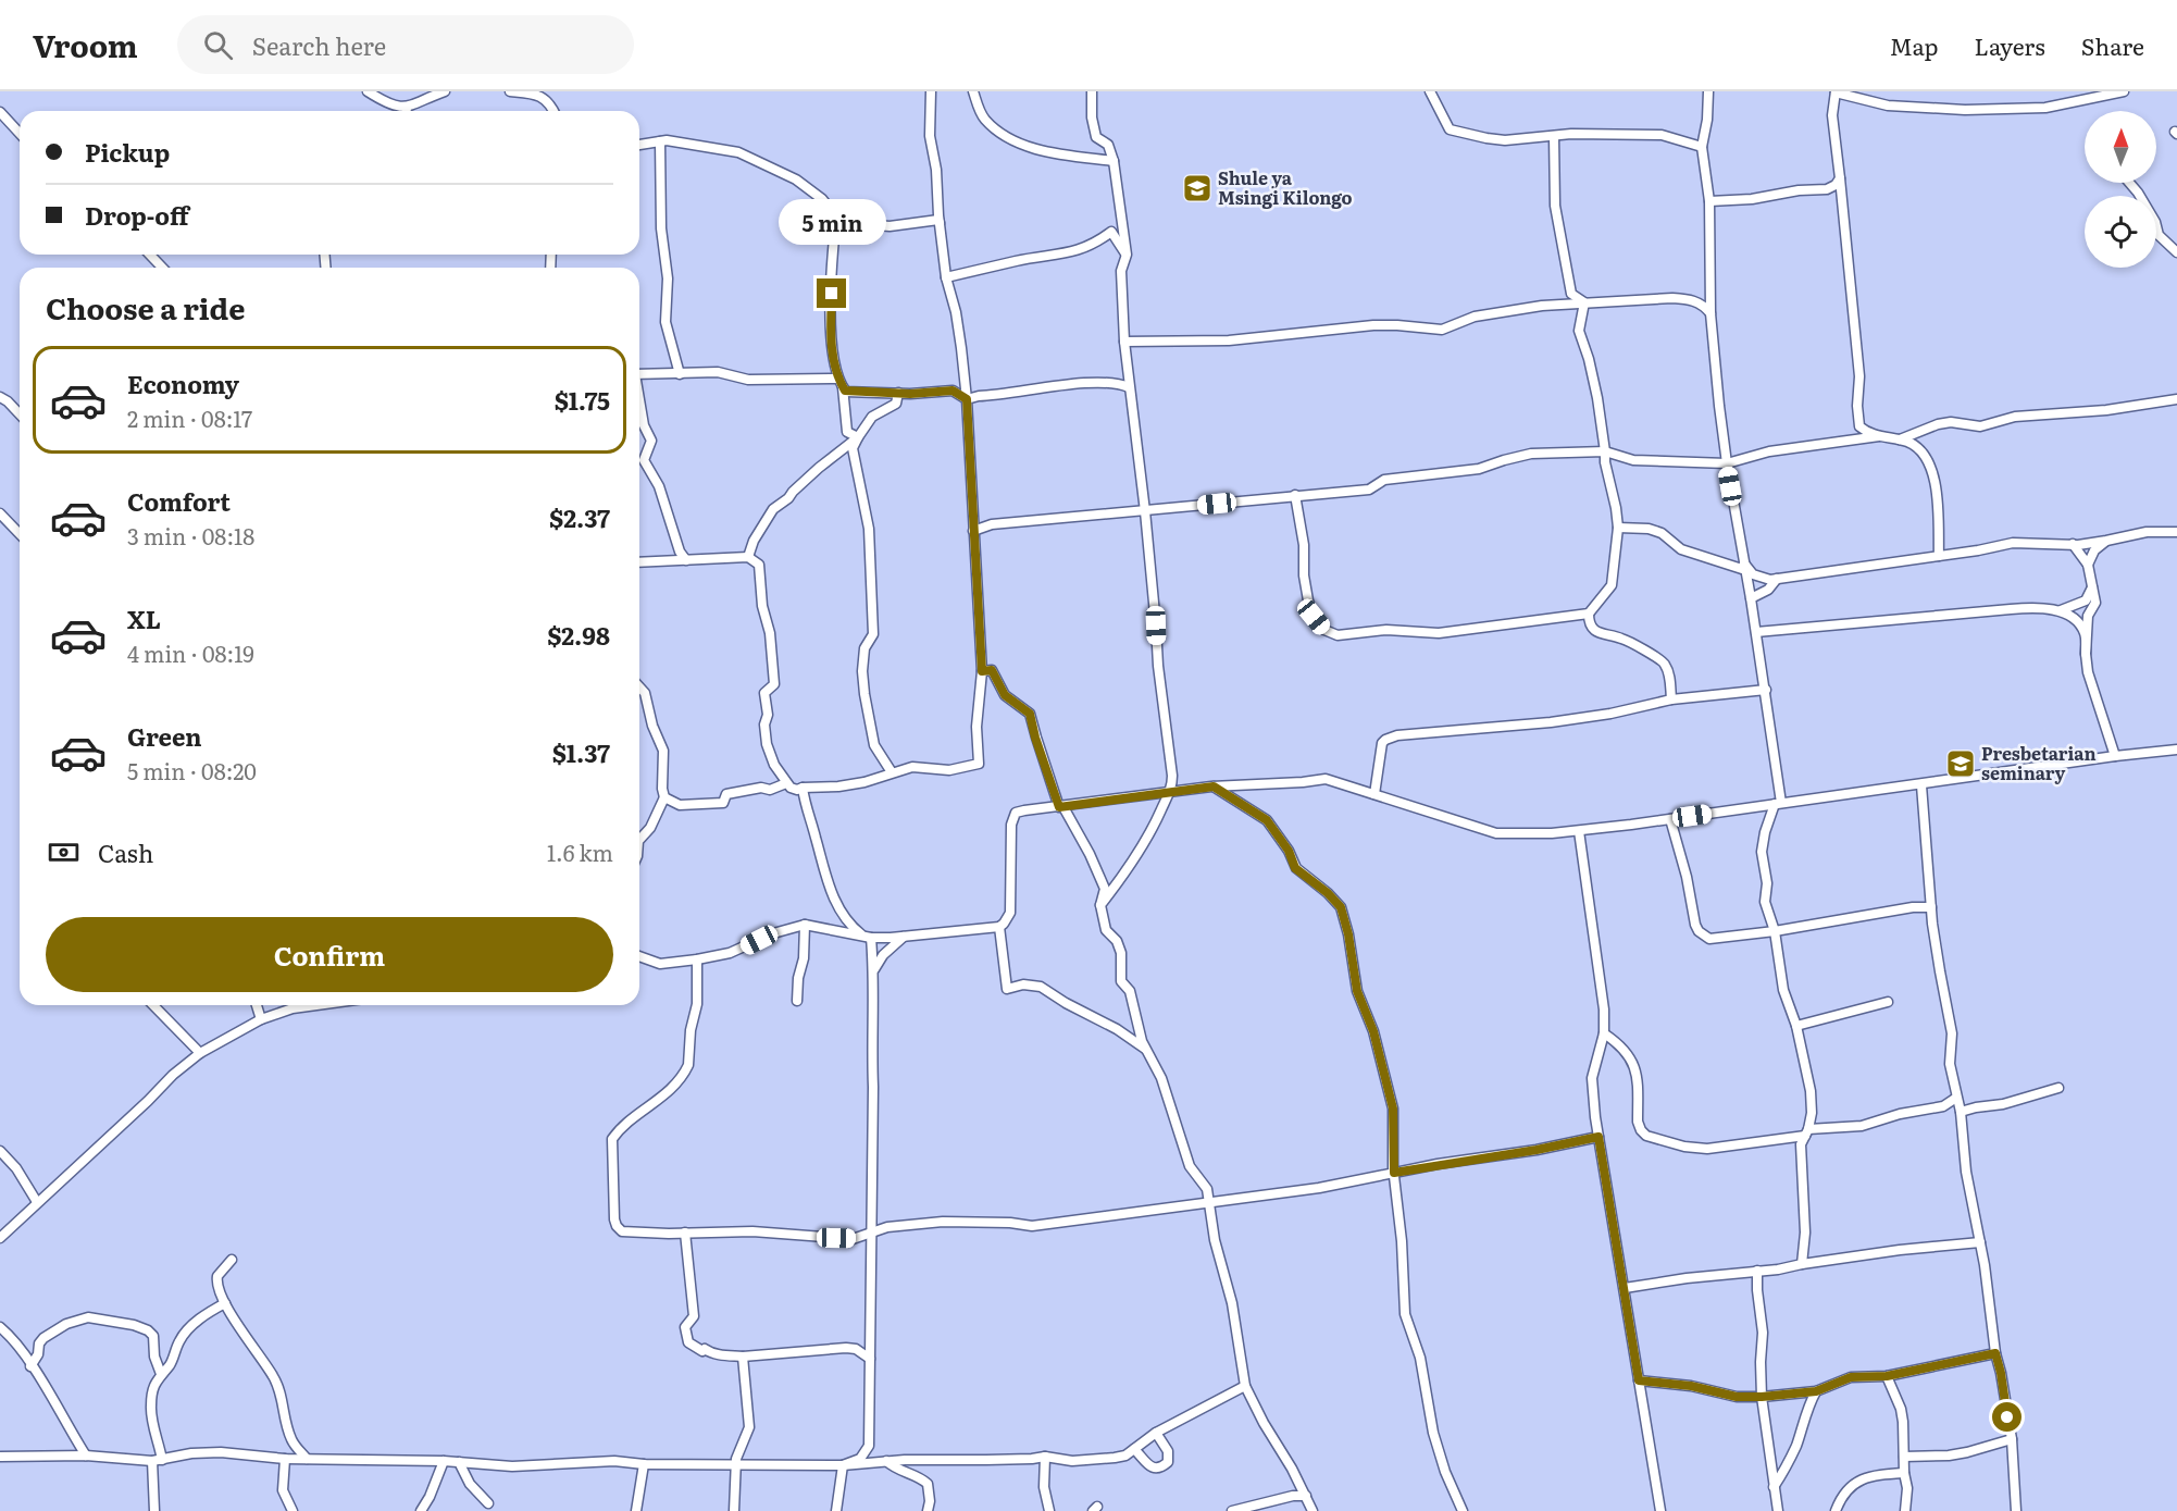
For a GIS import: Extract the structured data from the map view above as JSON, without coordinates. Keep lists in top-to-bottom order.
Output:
{
  "places": {
    "school or university": ["Shule ya Msingi Kilongo", "Presbetarian seminary"]
  },
  "north": "top",
  "page": {
    "header": "Vroom",
    "search": "Search here",
    "nav": ["Map", "Layers", "Share"],
    "banner": ["Pickup", "Drop-off"],
    "bubble": "5 min",
    "heading": "Choose a ride",
    "list": [
      {
        "name": "Economy",
        "note": "2 min · 08:17",
        "value": "$1.75"
      },
      {
        "name": "Comfort",
        "note": "3 min · 08:18",
        "value": "$2.37"
      },
      {
        "name": "XL",
        "note": "4 min · 08:19",
        "value": "$2.98"
      },
      {
        "name": "Green",
        "note": "5 min · 08:20",
        "value": "$1.37"
      }
    ],
    "pay": ["Cash", "1.6 km"],
    "buttons": "Confirm"
  }
}
